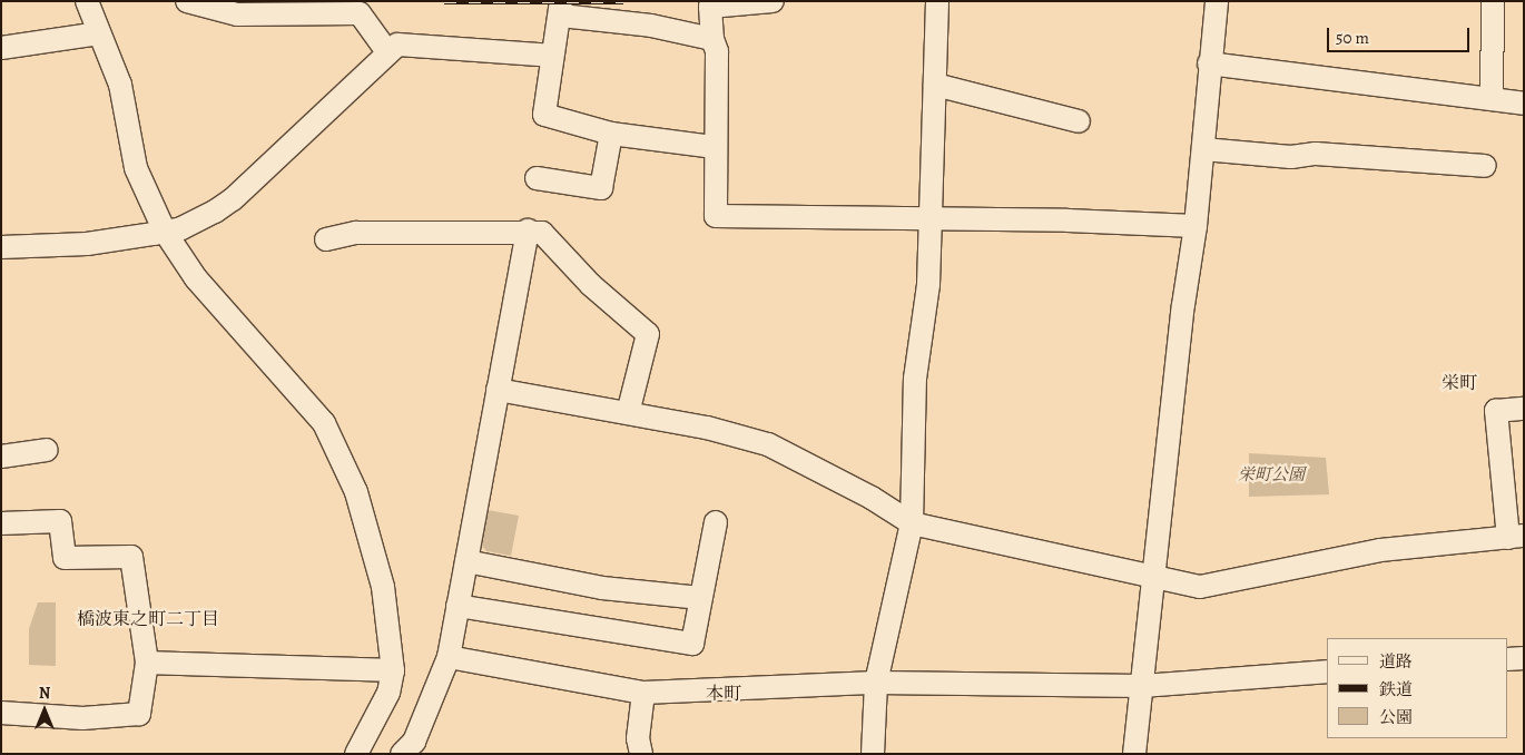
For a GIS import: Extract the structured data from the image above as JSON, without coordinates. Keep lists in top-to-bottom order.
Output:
{
  "districts": ["栄町", "橋波東之町二丁目", "本町"],
  "parks": ["栄町公園"],
  "legend": ["道路", "鉄道", "公園"],
  "scale_bar": "50 m",
  "north": "top"
}
